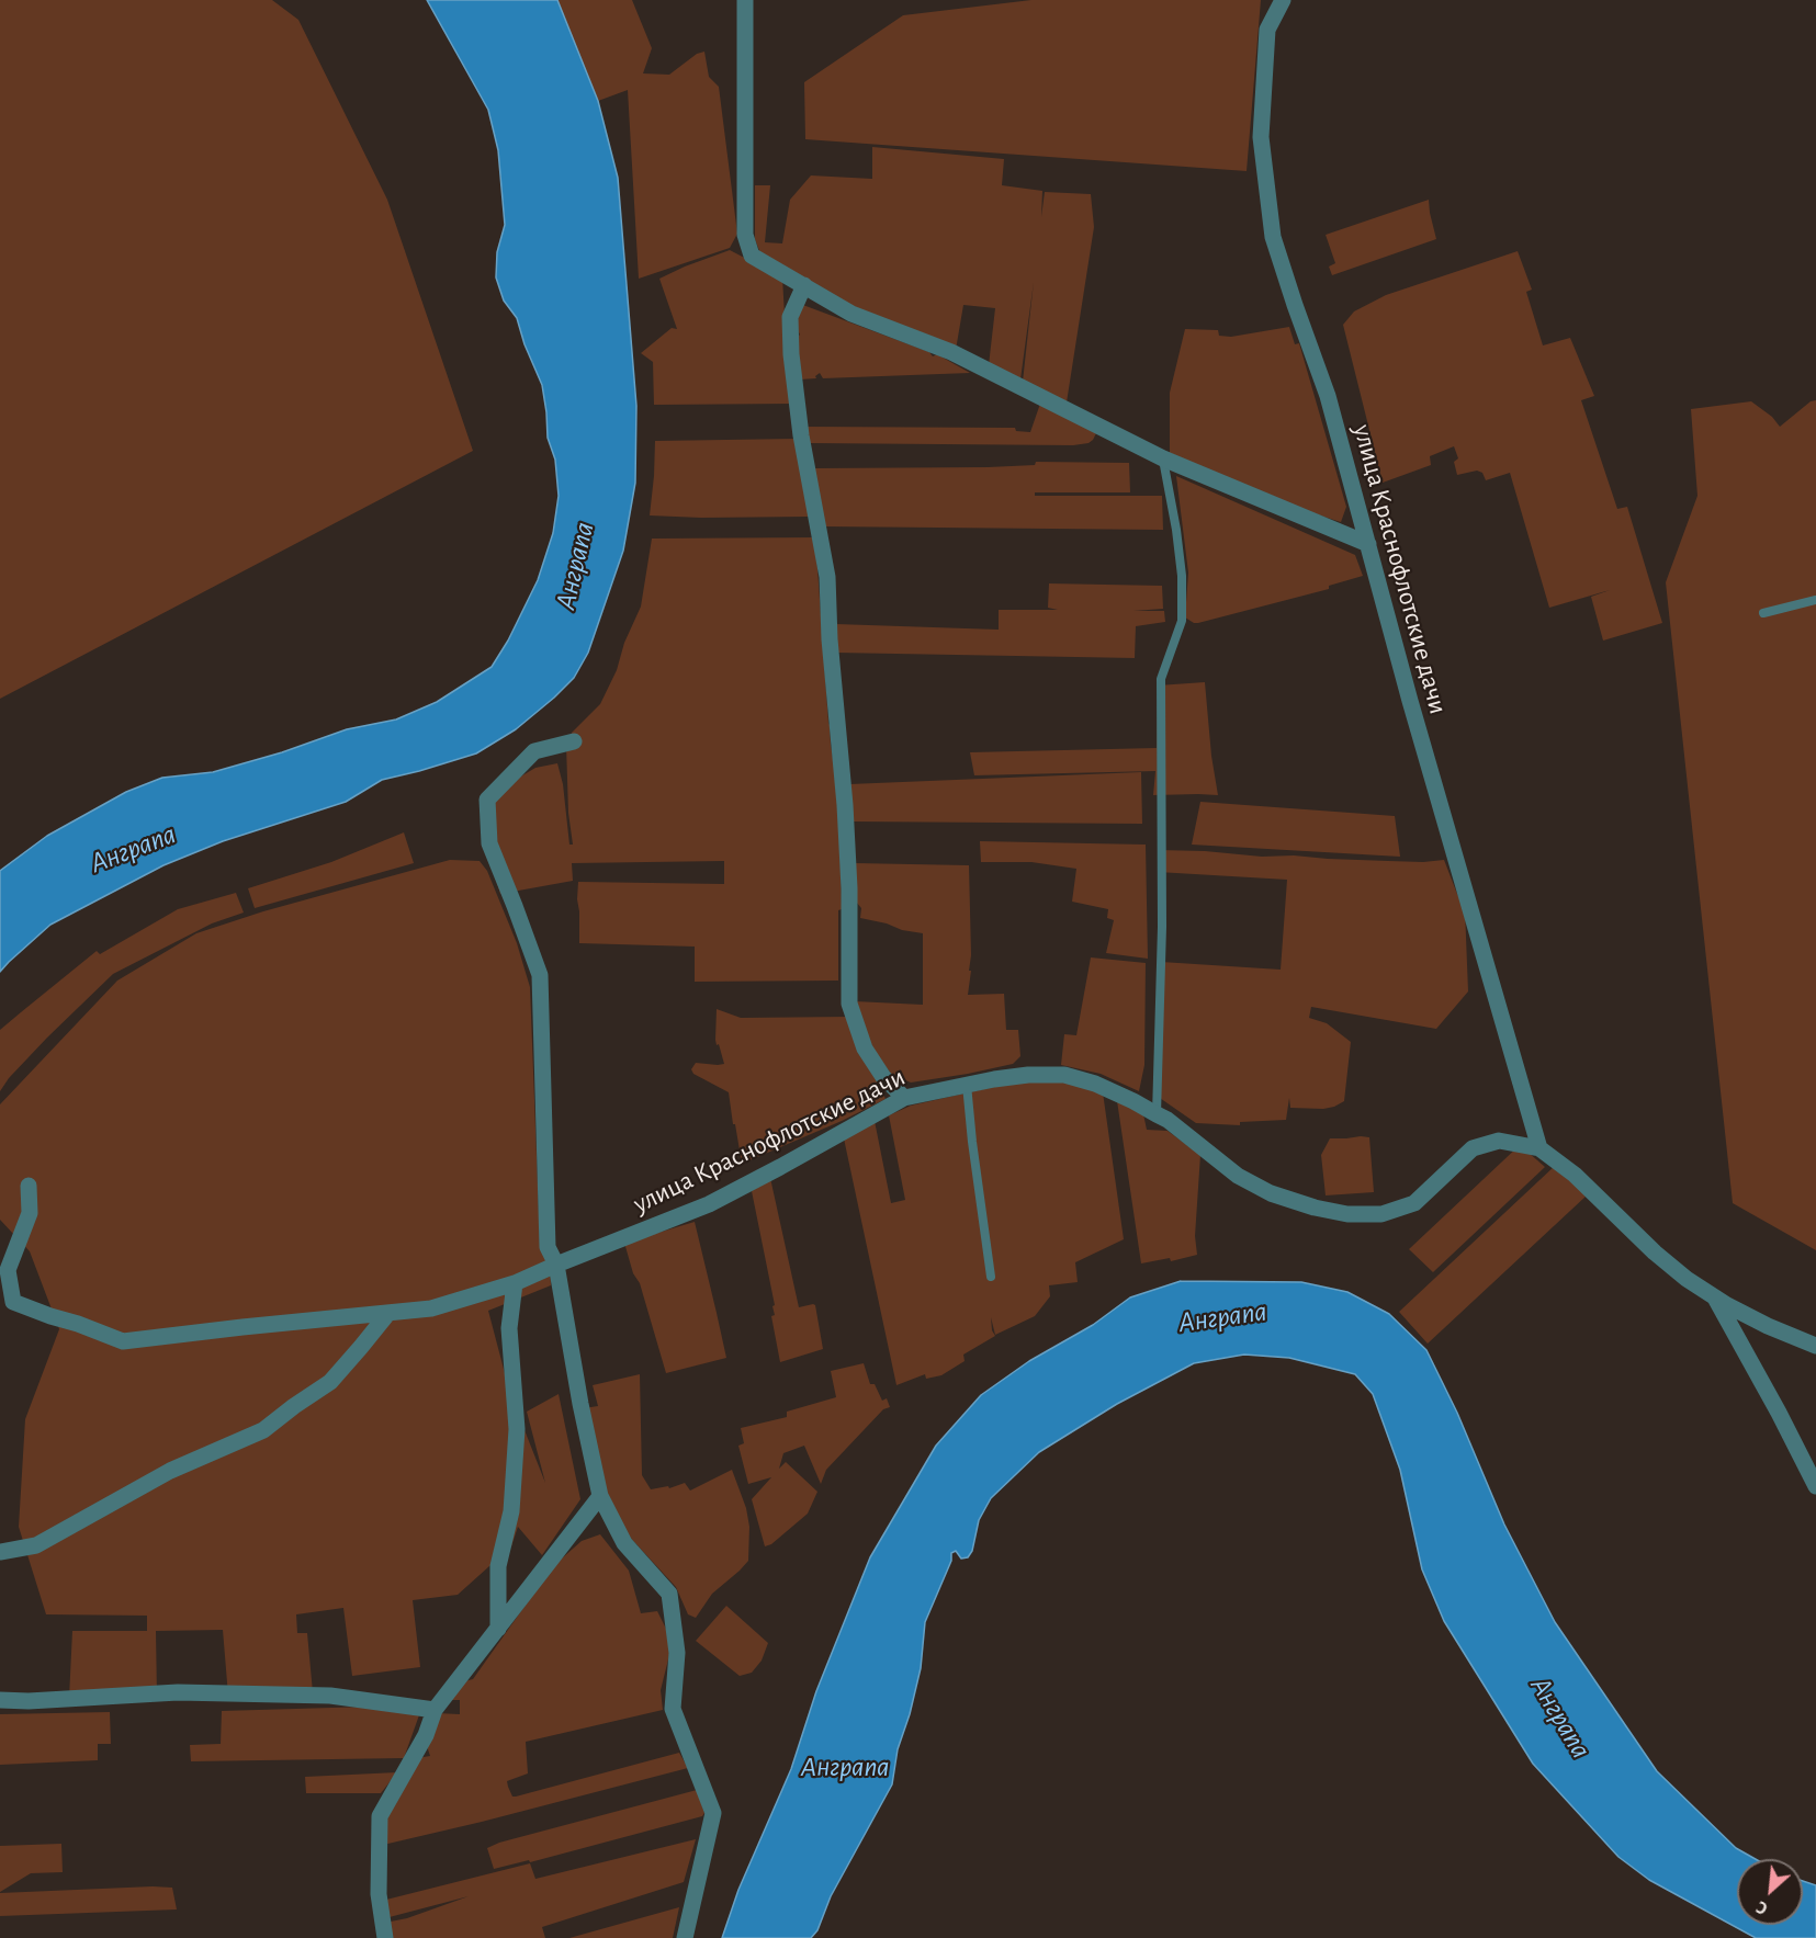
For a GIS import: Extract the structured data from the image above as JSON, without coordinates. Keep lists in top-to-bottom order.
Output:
{
  "streets": {
    "street": ["улица Краснофлотские дачи"]
  },
  "water": ["Анграпа"],
  "north": "bottom left"
}
